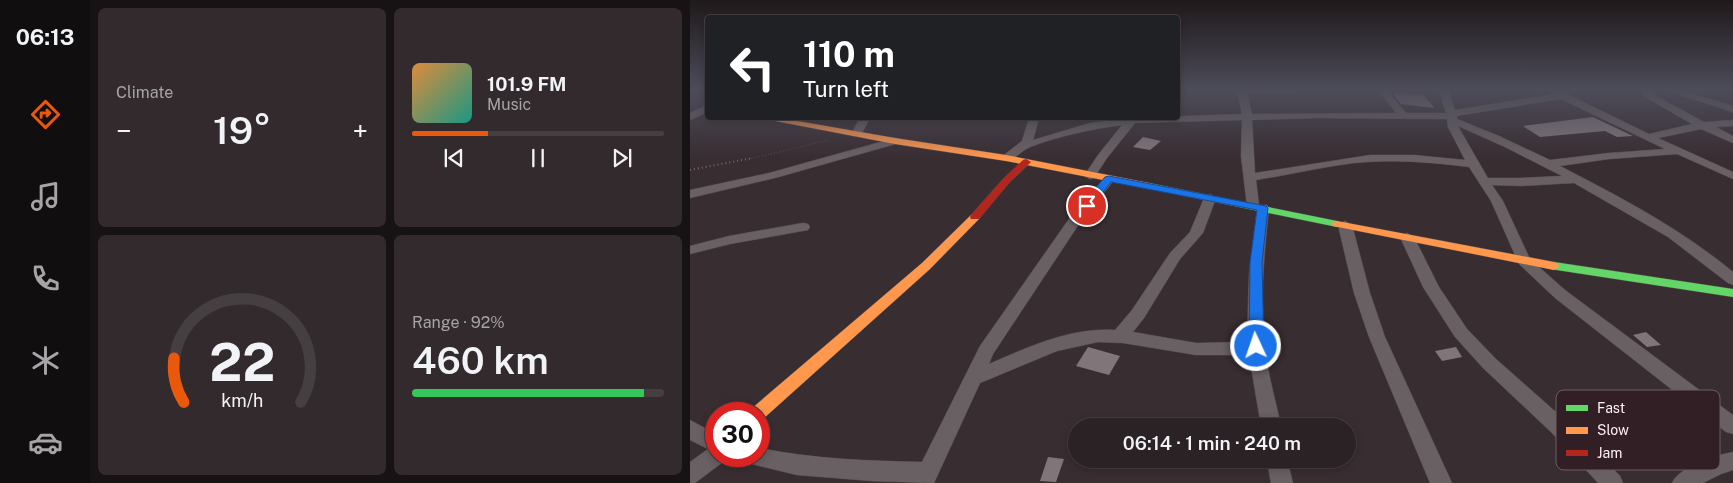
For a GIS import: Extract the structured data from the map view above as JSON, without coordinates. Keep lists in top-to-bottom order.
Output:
{
  "legend": ["Fast", "Slow", "Jam"],
  "page": {
    "tabs": "06:13",
    "tile": [
      "Climate",
      ["Range · 92%", "460 km"]
    ],
    "turn": ["110 m", "Turn left"],
    "song": ["101.9 FM", "Music"],
    "heat": ["−", "19°", "+"],
    "limit": "30",
    "trip": "06:14 · 1 min · 240 m",
    "gauge": ["22", "km/h"]
  }
}
